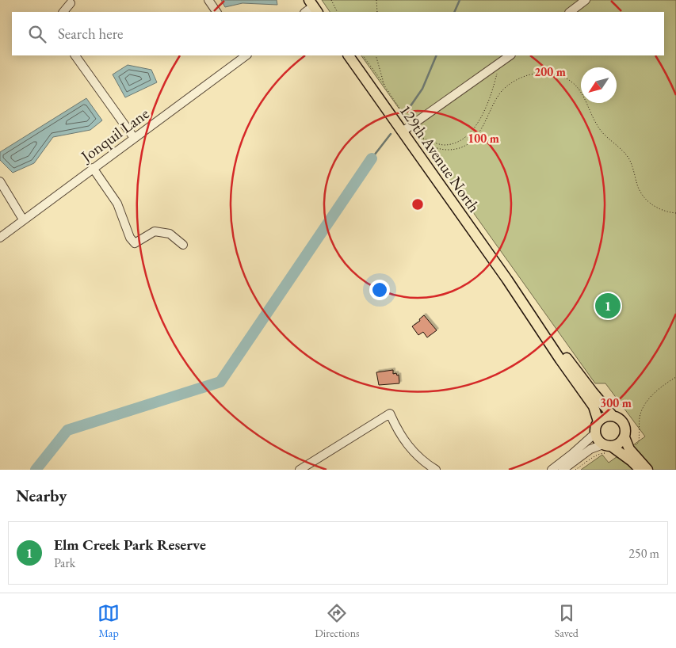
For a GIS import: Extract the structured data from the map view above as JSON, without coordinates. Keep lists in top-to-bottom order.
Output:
{
  "streets": {
    "main road": ["129th Avenue North"],
    "street": ["Jonquil Lane"]
  },
  "north": "bottom left",
  "page": {
    "search": "Search here",
    "pins": "1",
    "heading": "Nearby",
    "list": [
      {
        "mark": "1",
        "name": "Elm Creek Park Reserve",
        "note": "Park",
        "value": "250 m"
      }
    ],
    "nav": ["Map", "Directions", "Saved"]
  },
  "rings": ["200 m", "100 m", "300 m"]
}
